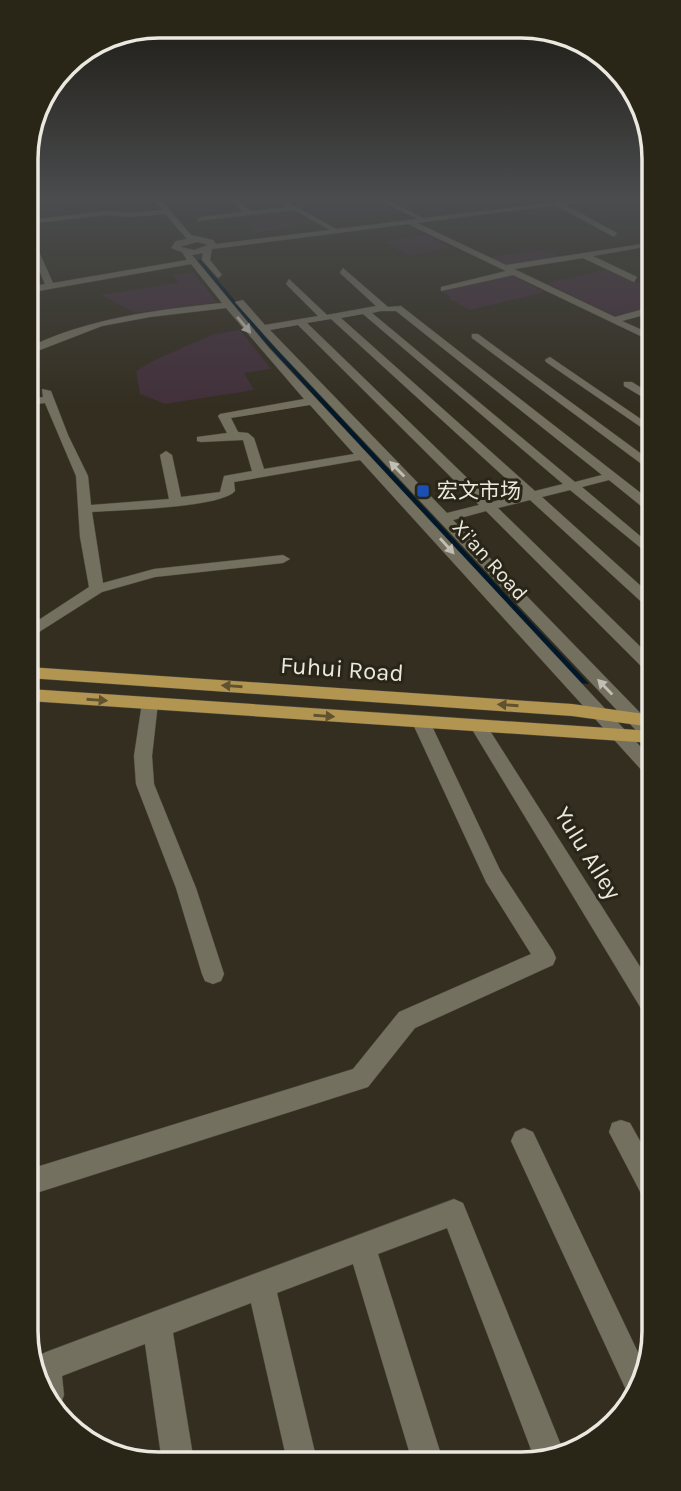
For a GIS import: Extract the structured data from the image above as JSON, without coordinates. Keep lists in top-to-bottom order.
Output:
{
  "streets": {
    "main road": ["Fuhui Road"],
    "street": ["Xi'an Road", "Yulu Alley"]
  },
  "crossings": [
    ["Xi'an Road", "Fuhui Road"],
    ["Fuhui Road", "Yulu Alley"]
  ],
  "places": {
    "transit": ["宏文市场"]
  }
}
